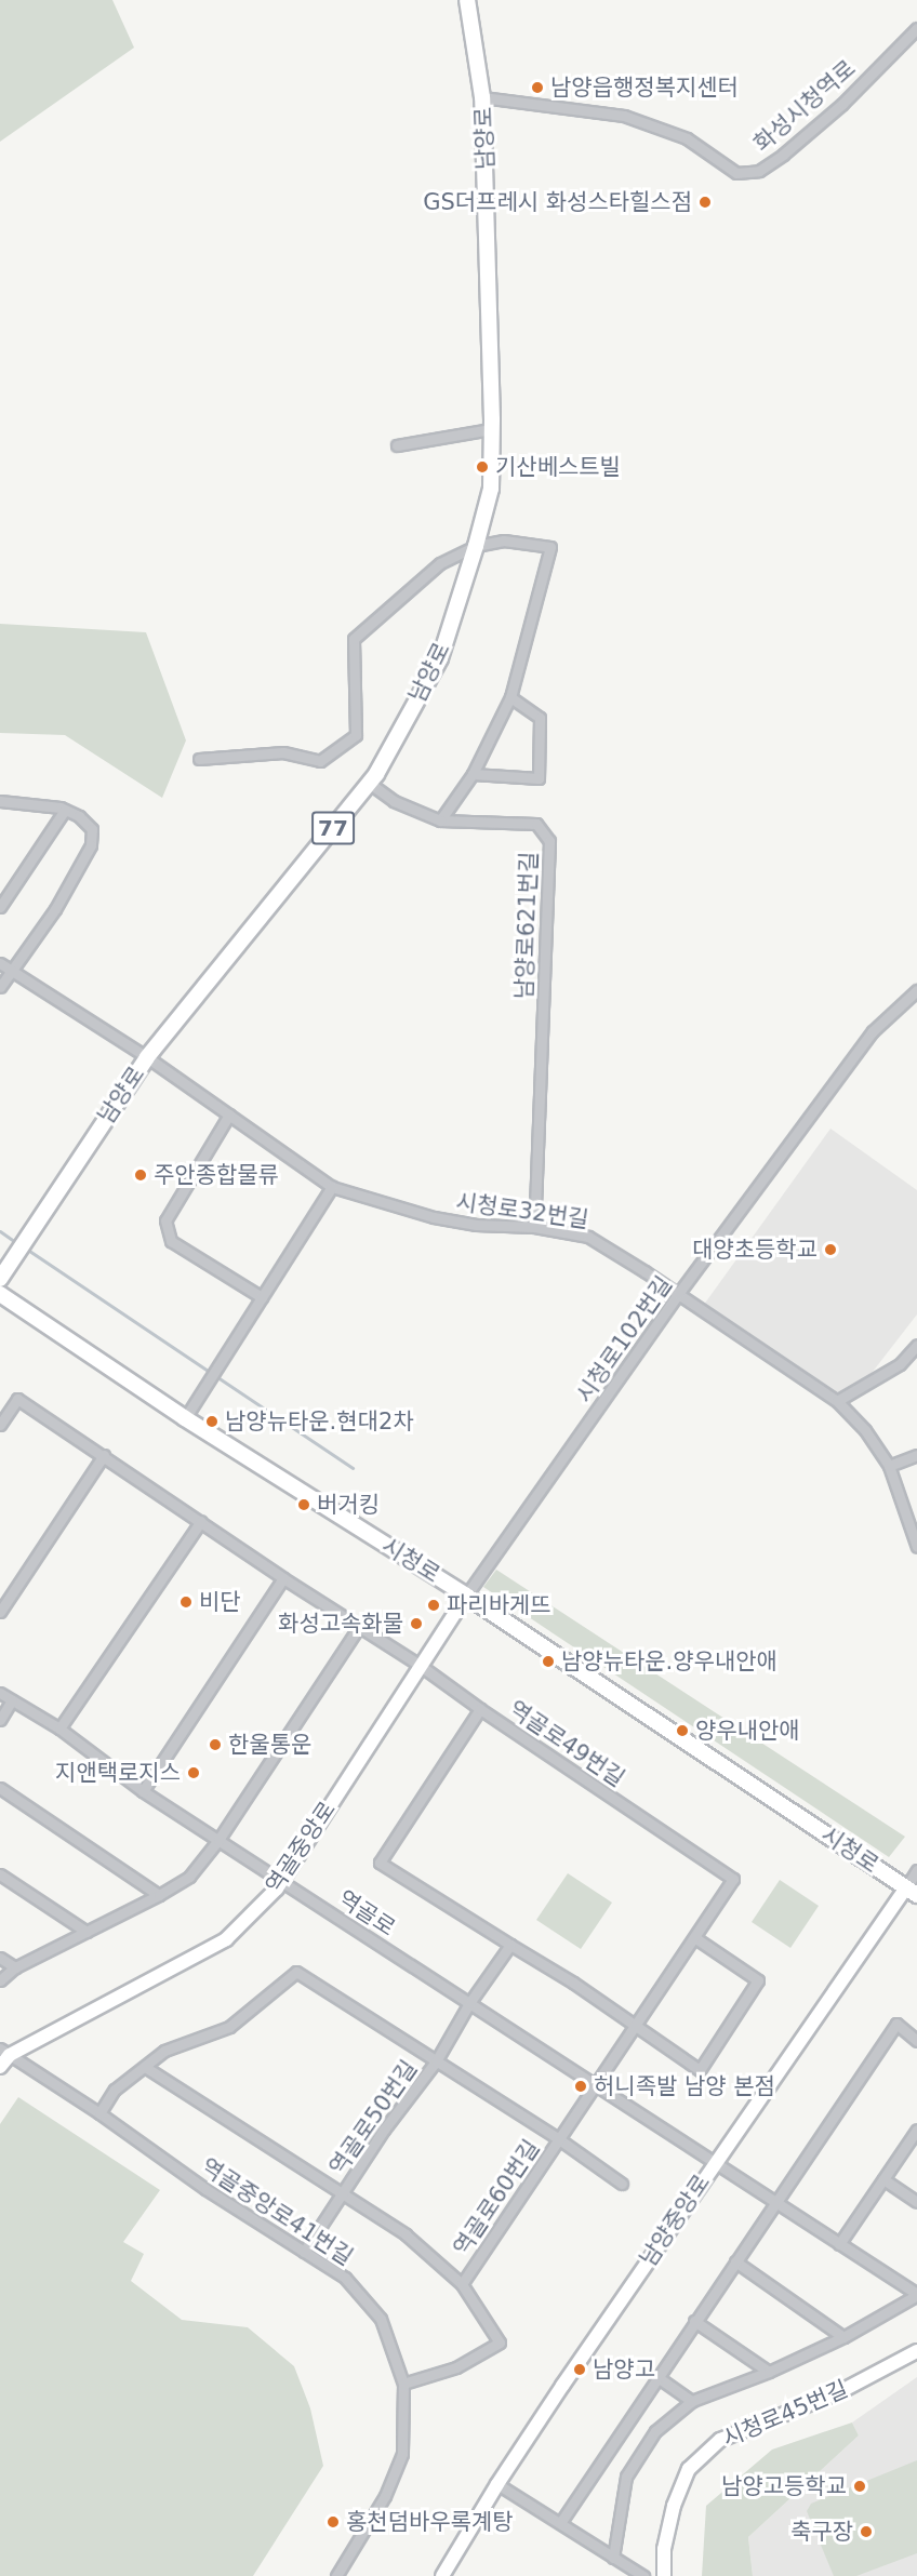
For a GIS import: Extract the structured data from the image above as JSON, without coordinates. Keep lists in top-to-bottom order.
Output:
{
  "streets": {
    "main road": ["남양로", "77", "시청로"],
    "street": [
      "화성시청역로",
      "남양로621번길",
      "시청로32번길",
      "시청로102번길",
      "역골로49번길",
      "역골중앙로",
      "역골로",
      "역골로50번길",
      "역골로60번길",
      "역골중앙로41번길",
      "남양중앙로",
      "시청로45번길"
    ]
  },
  "crossings": [
    ["화성시청역로", "남양로"],
    ["남양로", "시청로32번길"],
    ["남양로621번길", "시청로32번길"],
    ["시청로32번길", "시청로102번길"],
    ["시청로102번길", "시청로"],
    ["시청로102번길", "역골중앙로"],
    ["시청로", "역골중앙로"],
    ["시청로", "남양중앙로"],
    ["역골로49번길", "역골로"],
    ["역골로49번길", "역골로60번길"],
    ["역골중앙로", "역골로"],
    ["역골중앙로", "역골중앙로41번길"],
    ["역골로", "역골로50번길"],
    ["역골로", "역골로60번길"],
    ["역골로", "남양중앙로"],
    ["역골로50번길", "역골중앙로41번길"],
    ["역골로60번길", "역골중앙로41번길"]
  ],
  "places": [
    "남양읍행정복지센터",
    "GS더프레시 화성스타힐스점",
    "기산베스트빌",
    "주안종합물류",
    "대양초등학교",
    "남양뉴타운.현대2차",
    "버거킹",
    "비단",
    "파리바게뜨",
    "화성고속화물",
    "남양뉴타운.양우내안애",
    "양우내안애",
    "한울통운",
    "지앤택로지스",
    "허니족발 남양 본점",
    "남양고",
    "남양고등학교",
    "홍천덤바우록계탕",
    "축구장"
  ]
}
